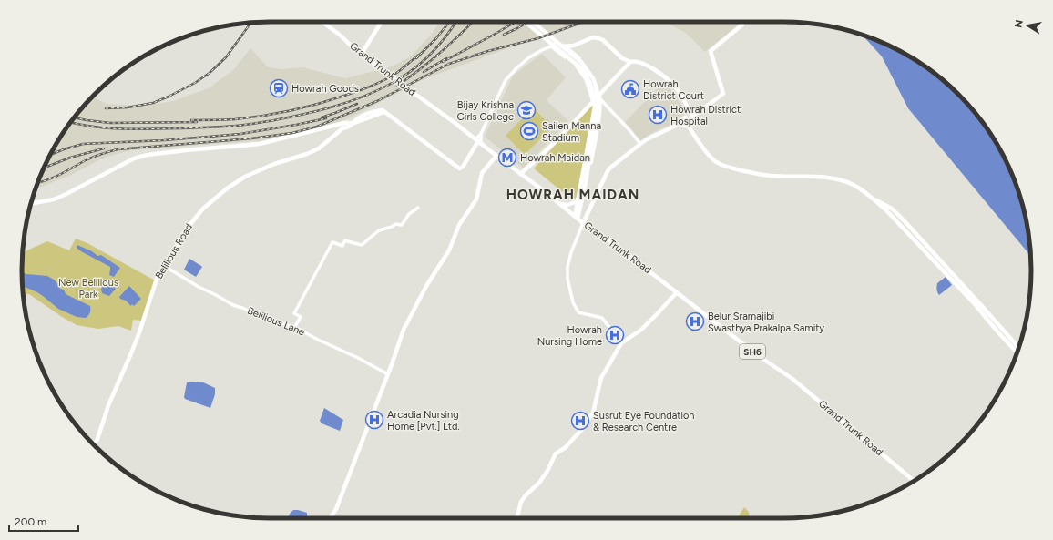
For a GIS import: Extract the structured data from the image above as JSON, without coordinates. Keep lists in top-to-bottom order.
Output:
{
  "streets": {
    "main road": ["Grand Trunk Road", "Belilious Road", "SH6"],
    "street": ["Belilious Lane"]
  },
  "crossings": [
    ["Grand Trunk Road", "Belilious Road"],
    ["Belilious Road", "Belilious Lane"]
  ],
  "districts": ["HOWRAH MAIDAN"],
  "parks": ["New Belilious Park"],
  "places": {
    "station": ["Howrah Goods"],
    "public building": ["Howrah District Court"],
    "school or university": ["Bijay Krishna Girls College"],
    "hospital": [
      "Howrah District Hospital",
      "Belur Sramajibi Swasthya Prakalpa Samity",
      "Howrah Nursing Home",
      "Arcadia Nursing Home [Pvt.] Ltd.",
      "Susrut Eye Foundation & Research Centre"
    ],
    "sports": ["Sailen Manna Stadium"],
    "metro station": ["Howrah Maidan"]
  },
  "scale_bar": "200 m",
  "north": "left"
}
